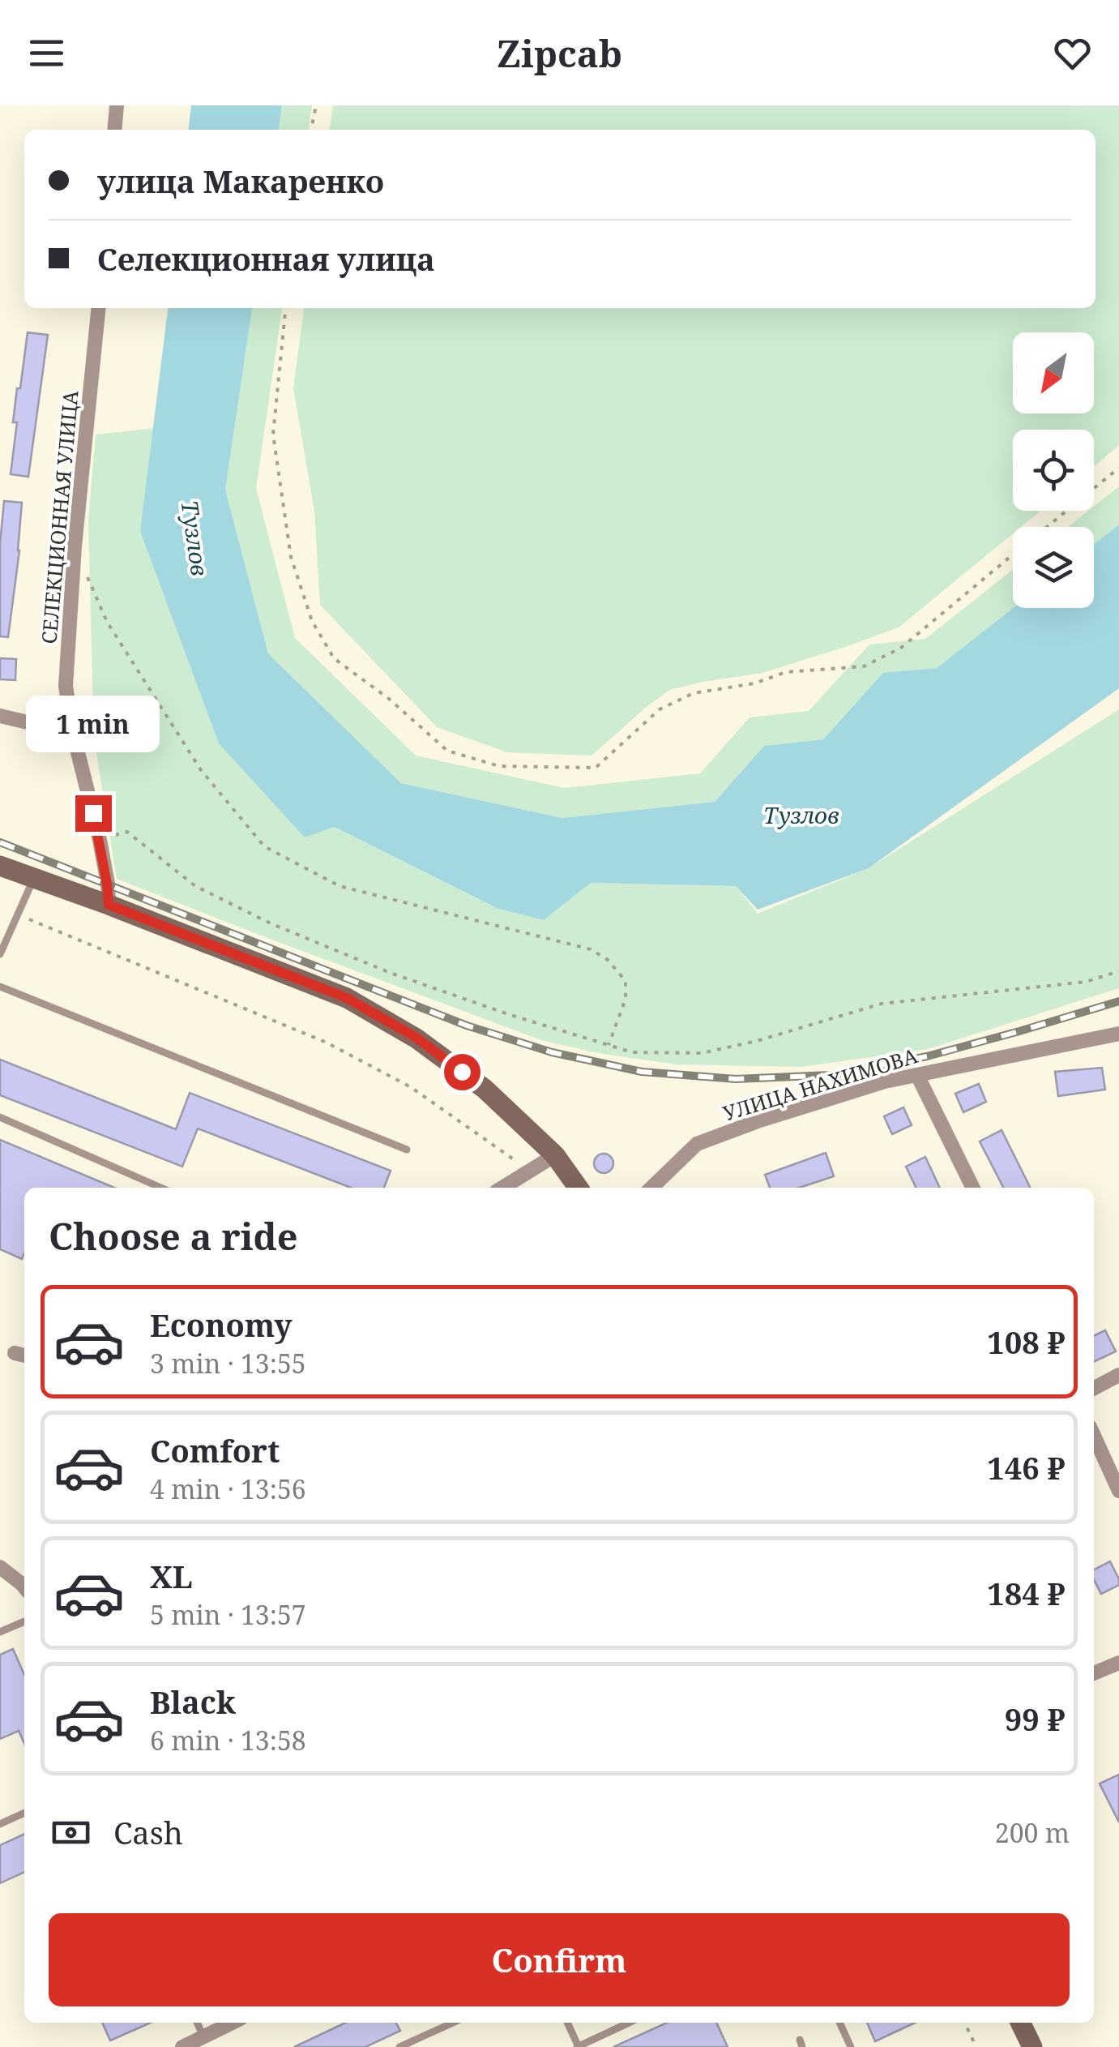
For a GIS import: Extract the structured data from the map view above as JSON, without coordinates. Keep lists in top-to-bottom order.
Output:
{
  "streets": {
    "street": ["СЕЛЕКЦИОННАЯ УЛИЦА", "УЛИЦА НАХИМОВА"]
  },
  "water": ["Тузлов"],
  "north": "bottom left",
  "page": {
    "header": "Zipcab",
    "banner": ["улица Макаренко", "Селекционная улица"],
    "bubble": "1 min",
    "heading": "Choose a ride",
    "list": [
      {
        "name": "Economy",
        "note": "3 min · 13:55",
        "value": "108 ₽"
      },
      {
        "name": "Comfort",
        "note": "4 min · 13:56",
        "value": "146 ₽"
      },
      {
        "name": "XL",
        "note": "5 min · 13:57",
        "value": "184 ₽"
      },
      {
        "name": "Black",
        "note": "6 min · 13:58",
        "value": "99 ₽"
      }
    ],
    "pay": ["Cash", "200 m"],
    "buttons": "Confirm"
  }
}
